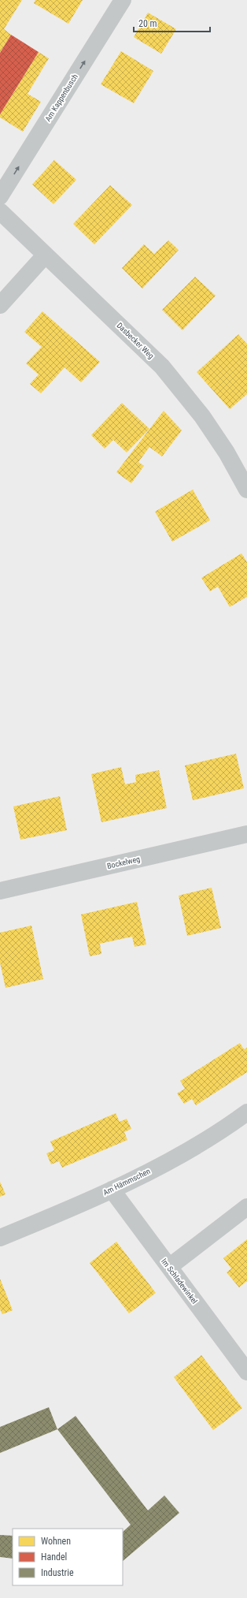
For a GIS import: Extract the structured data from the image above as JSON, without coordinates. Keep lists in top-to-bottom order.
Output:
{
  "streets": {
    "street": [
      "Am Kappenbusch",
      "Dasbecker Weg",
      "Bockelweg",
      "Am Hämmschen",
      "Im Schladewinkel"
    ]
  },
  "crossings": [
    ["Am Hämmschen", "Im Schladewinkel"]
  ],
  "one_way": ["Am Kappenbusch"],
  "legend": ["Wohnen", "Handel", "Industrie"],
  "scale_bar": "20 m"
}
